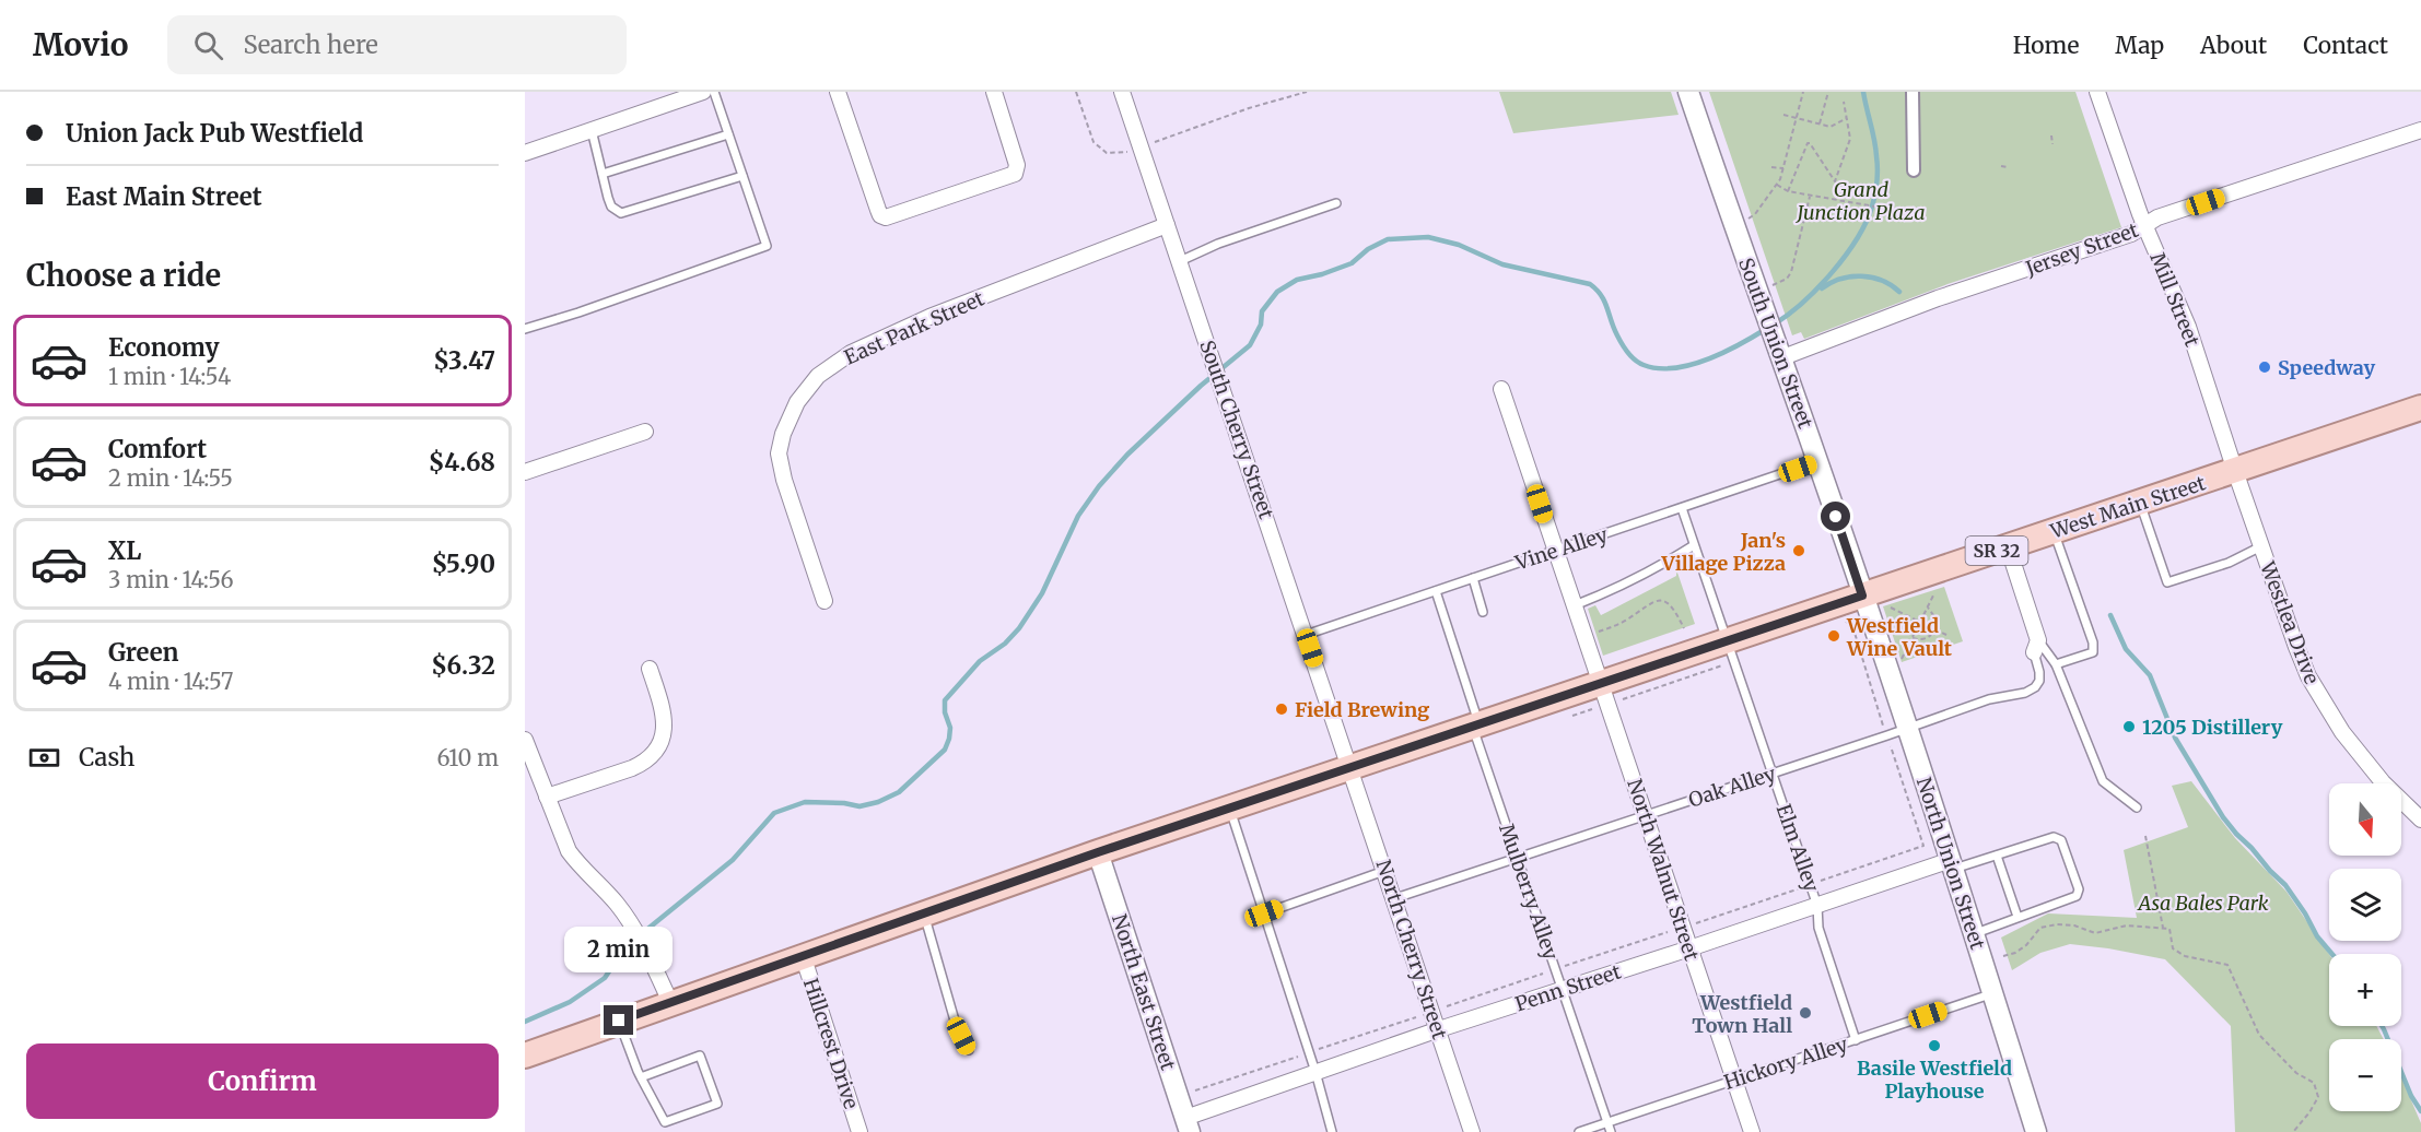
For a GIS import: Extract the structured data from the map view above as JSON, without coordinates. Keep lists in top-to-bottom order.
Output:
{
  "streets": {
    "main road": ["West Main Street", "SR 32"],
    "street": [
      "Jersey Street",
      "Mill Street",
      "East Park Street",
      "South Union Street",
      "South Cherry Street",
      "Westlea Drive",
      "North Union Street",
      "North Walnut Street",
      "North Cherry Street",
      "Penn Street",
      "North East Street",
      "Hillcrest Drive"
    ],
    "lane": [
      "Vine Alley",
      "Oak Alley",
      "Elm Alley",
      "Mulberry Alley",
      "Hickory Alley"
    ]
  },
  "crossings": [
    ["Jersey Street", "Mill Street"],
    ["Jersey Street", "South Union Street"],
    ["Mill Street", "West Main Street"],
    ["Mill Street", "Westlea Drive"],
    ["East Park Street", "South Cherry Street"],
    ["South Union Street", "West Main Street"],
    ["South Union Street", "Vine Alley"],
    ["South Union Street", "SR 32"],
    ["South Union Street", "North Union Street"],
    ["South Cherry Street", "Vine Alley"],
    ["South Cherry Street", "SR 32"],
    ["South Cherry Street", "North Cherry Street"],
    ["West Main Street", "SR 32"],
    ["West Main Street", "Westlea Drive"],
    ["West Main Street", "North Union Street"],
    ["Vine Alley", "Elm Alley"],
    ["Vine Alley", "North Walnut Street"],
    ["Vine Alley", "Mulberry Alley"],
    ["SR 32", "Elm Alley"],
    ["SR 32", "North Union Street"],
    ["SR 32", "North Walnut Street"],
    ["SR 32", "Mulberry Alley"],
    ["SR 32", "North Cherry Street"],
    ["SR 32", "North East Street"],
    ["SR 32", "Hillcrest Drive"],
    ["Oak Alley", "Elm Alley"],
    ["Oak Alley", "North Union Street"],
    ["Oak Alley", "North Walnut Street"],
    ["Oak Alley", "Mulberry Alley"],
    ["Oak Alley", "North Cherry Street"],
    ["Elm Alley", "Penn Street"],
    ["Elm Alley", "Hickory Alley"],
    ["North Union Street", "Penn Street"],
    ["North Union Street", "Hickory Alley"],
    ["North Walnut Street", "Penn Street"],
    ["North Walnut Street", "Hickory Alley"],
    ["Mulberry Alley", "Penn Street"],
    ["Mulberry Alley", "Hickory Alley"],
    ["North Cherry Street", "Penn Street"],
    ["Penn Street", "North East Street"]
  ],
  "parks": ["Grand Junction Plaza", "Asa Bales Park"],
  "places": [
    "Speedway",
    "Jan's Village Pizza",
    "Westfield Wine Vault",
    "Field Brewing",
    "1205 Distillery",
    "Westfield Town Hall",
    "Basile Westfield Playhouse"
  ],
  "north": "bottom",
  "page": {
    "header": "Movio",
    "search": "Search here",
    "nav": [
      "Home",
      "Map",
      "About",
      "Contact"
    ],
    "banner": ["Union Jack Pub Westfield", "East Main Street"],
    "heading": "Choose a ride",
    "list": [
      {
        "name": "Economy",
        "note": "1 min · 14:54",
        "value": "$3.47"
      },
      {
        "name": "Comfort",
        "note": "2 min · 14:55",
        "value": "$4.68"
      },
      {
        "name": "XL",
        "note": "3 min · 14:56",
        "value": "$5.90"
      },
      {
        "name": "Green",
        "note": "4 min · 14:57",
        "value": "$6.32"
      }
    ],
    "pay": ["Cash", "610 m"],
    "map_buttons": ["+", "−"],
    "bubble": "2 min",
    "buttons": "Confirm"
  }
}
